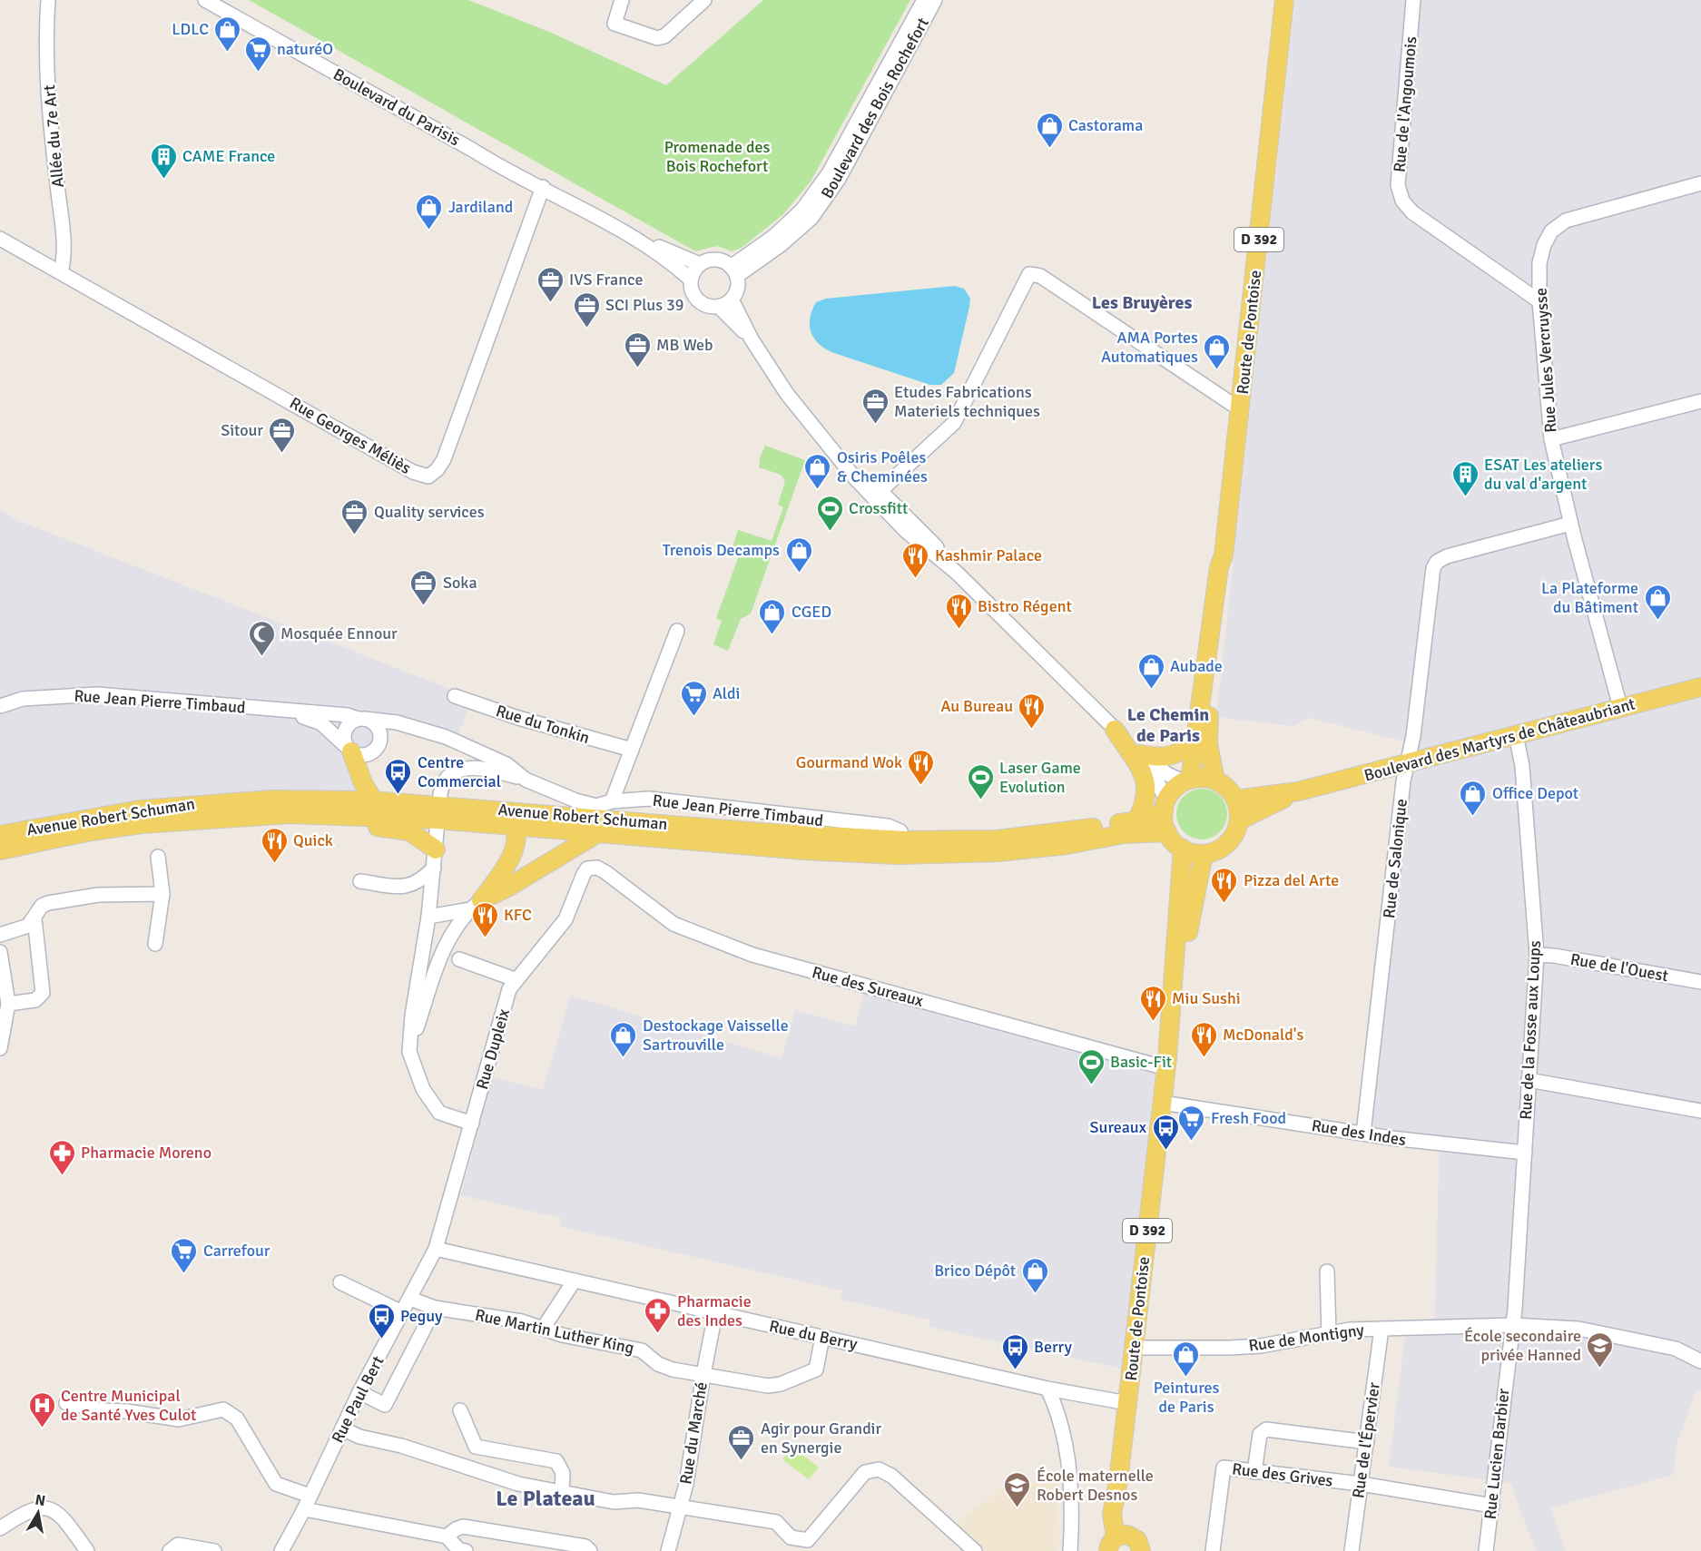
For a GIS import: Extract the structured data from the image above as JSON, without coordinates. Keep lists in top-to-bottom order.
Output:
{
  "streets": {
    "main road": [
      "D 392",
      "Route de Pontoise",
      "Boulevard des Martyrs de Châteaubriant",
      "Avenue Robert Schuman"
    ],
    "street": [
      "Rue de l'Angoumois",
      "Boulevard du Parisis",
      "Boulevard des Bois Rochefort",
      "Allée du 7e Art",
      "Rue Jules Vercruysse",
      "Rue Georges Méliès",
      "Rue Jean Pierre Timbaud",
      "Rue du Tonkin",
      "Rue de Salonique",
      "Rue de l'Ouest",
      "Rue des Sureaux",
      "Rue de la Fosse aux Loups",
      "Rue Dupleix",
      "Rue des Indes",
      "Rue Martin Luther King",
      "Rue du Berry",
      "Rue de Montigny",
      "Rue Paul Bert",
      "Rue du Marché",
      "Rue de l'Épervier",
      "Rue Lucien Barbier",
      "Rue des Grives"
    ]
  },
  "crossings": [
    ["Rue de l'Angoumois", "Rue Jules Vercruysse"],
    ["Boulevard du Parisis", "Boulevard des Bois Rochefort"],
    ["Boulevard du Parisis", "Rue Georges Méliès"],
    ["Allée du 7e Art", "Rue Georges Méliès"],
    ["Route de Pontoise", "Boulevard des Martyrs de Châteaubriant"],
    ["Route de Pontoise", "Avenue Robert Schuman"],
    ["Route de Pontoise", "Rue des Sureaux"],
    ["Route de Pontoise", "Rue des Indes"],
    ["Route de Pontoise", "Rue du Berry"],
    ["Route de Pontoise", "Rue de Montigny"],
    ["Rue Jules Vercruysse", "Boulevard des Martyrs de Châteaubriant"],
    ["Rue Jules Vercruysse", "Rue de Salonique"],
    ["Rue Jean Pierre Timbaud", "Avenue Robert Schuman"],
    ["Boulevard des Martyrs de Châteaubriant", "Avenue Robert Schuman"],
    ["Boulevard des Martyrs de Châteaubriant", "Rue de Salonique"],
    ["Boulevard des Martyrs de Châteaubriant", "Rue de la Fosse aux Loups"],
    ["Rue de Salonique", "Rue des Indes"],
    ["Rue de l'Ouest", "Rue de la Fosse aux Loups"],
    ["Rue des Sureaux", "Rue Dupleix"],
    ["Rue de la Fosse aux Loups", "Rue des Indes"],
    ["Rue de la Fosse aux Loups", "Rue de Montigny"],
    ["Rue de la Fosse aux Loups", "Rue Lucien Barbier"],
    ["Rue Dupleix", "Rue du Berry"],
    ["Rue Dupleix", "Rue Paul Bert"],
    ["Rue Martin Luther King", "Rue Paul Bert"],
    ["Rue Martin Luther King", "Rue du Marché"],
    ["Rue du Berry", "Rue Paul Bert"],
    ["Rue du Berry", "Rue du Marché"],
    ["Rue de Montigny", "Rue de l'Épervier"],
    ["Rue de Montigny", "Rue Lucien Barbier"],
    ["Rue de l'Épervier", "Rue des Grives"],
    ["Rue Lucien Barbier", "Rue des Grives"]
  ],
  "districts": ["Les Bruyères", "Le Chemin de Paris", "Le Plateau"],
  "parks": ["Promenade des Bois Rochefort"],
  "places": {
    "shop": [
      "LDLC",
      "Castorama",
      "Jardiland",
      "AMA Portes Automatiques",
      "Osiris Poêles & Cheminées",
      "Trenois Decamps",
      "La Plateforme du Bâtiment",
      "CGED",
      "Aubade",
      "Office Depot",
      "Destockage Vaisselle Sartrouville",
      "Brico Dépôt",
      "Peintures de Paris"
    ],
    "supermarket": [
      "naturéO",
      "Aldi",
      "Fresh Food",
      "Carrefour"
    ],
    "building": ["CAME France", "ESAT Les ateliers du val d'argent"],
    "office": [
      "IVS France",
      "SCI Plus 39",
      "MB Web",
      "Etudes Fabrications Materiels techniques",
      "Sitour",
      "Quality services",
      "Soka",
      "Agir pour Grandir en Synergie"
    ],
    "sports": ["Crossfitt", "Laser Game Evolution", "Basic-Fit"],
    "restaurant": [
      "Kashmir Palace",
      "Bistro Régent",
      "Au Bureau",
      "Gourmand Wok",
      "Quick",
      "Pizza del Arte",
      "KFC",
      "Miu Sushi",
      "McDonald's"
    ],
    "mosque": ["Mosquée Ennour"],
    "bus stop": [
      "Centre Commercial",
      "Sureaux",
      "Peguy",
      "Berry"
    ],
    "pharmacy": ["Pharmacie Moreno", "Pharmacie des Indes"],
    "school or university": ["École secondaire privée Hanned", "École maternelle Robert Desnos"],
    "hospital": ["Centre Municipal de Santé Yves Culot"]
  },
  "north": "top"
}
